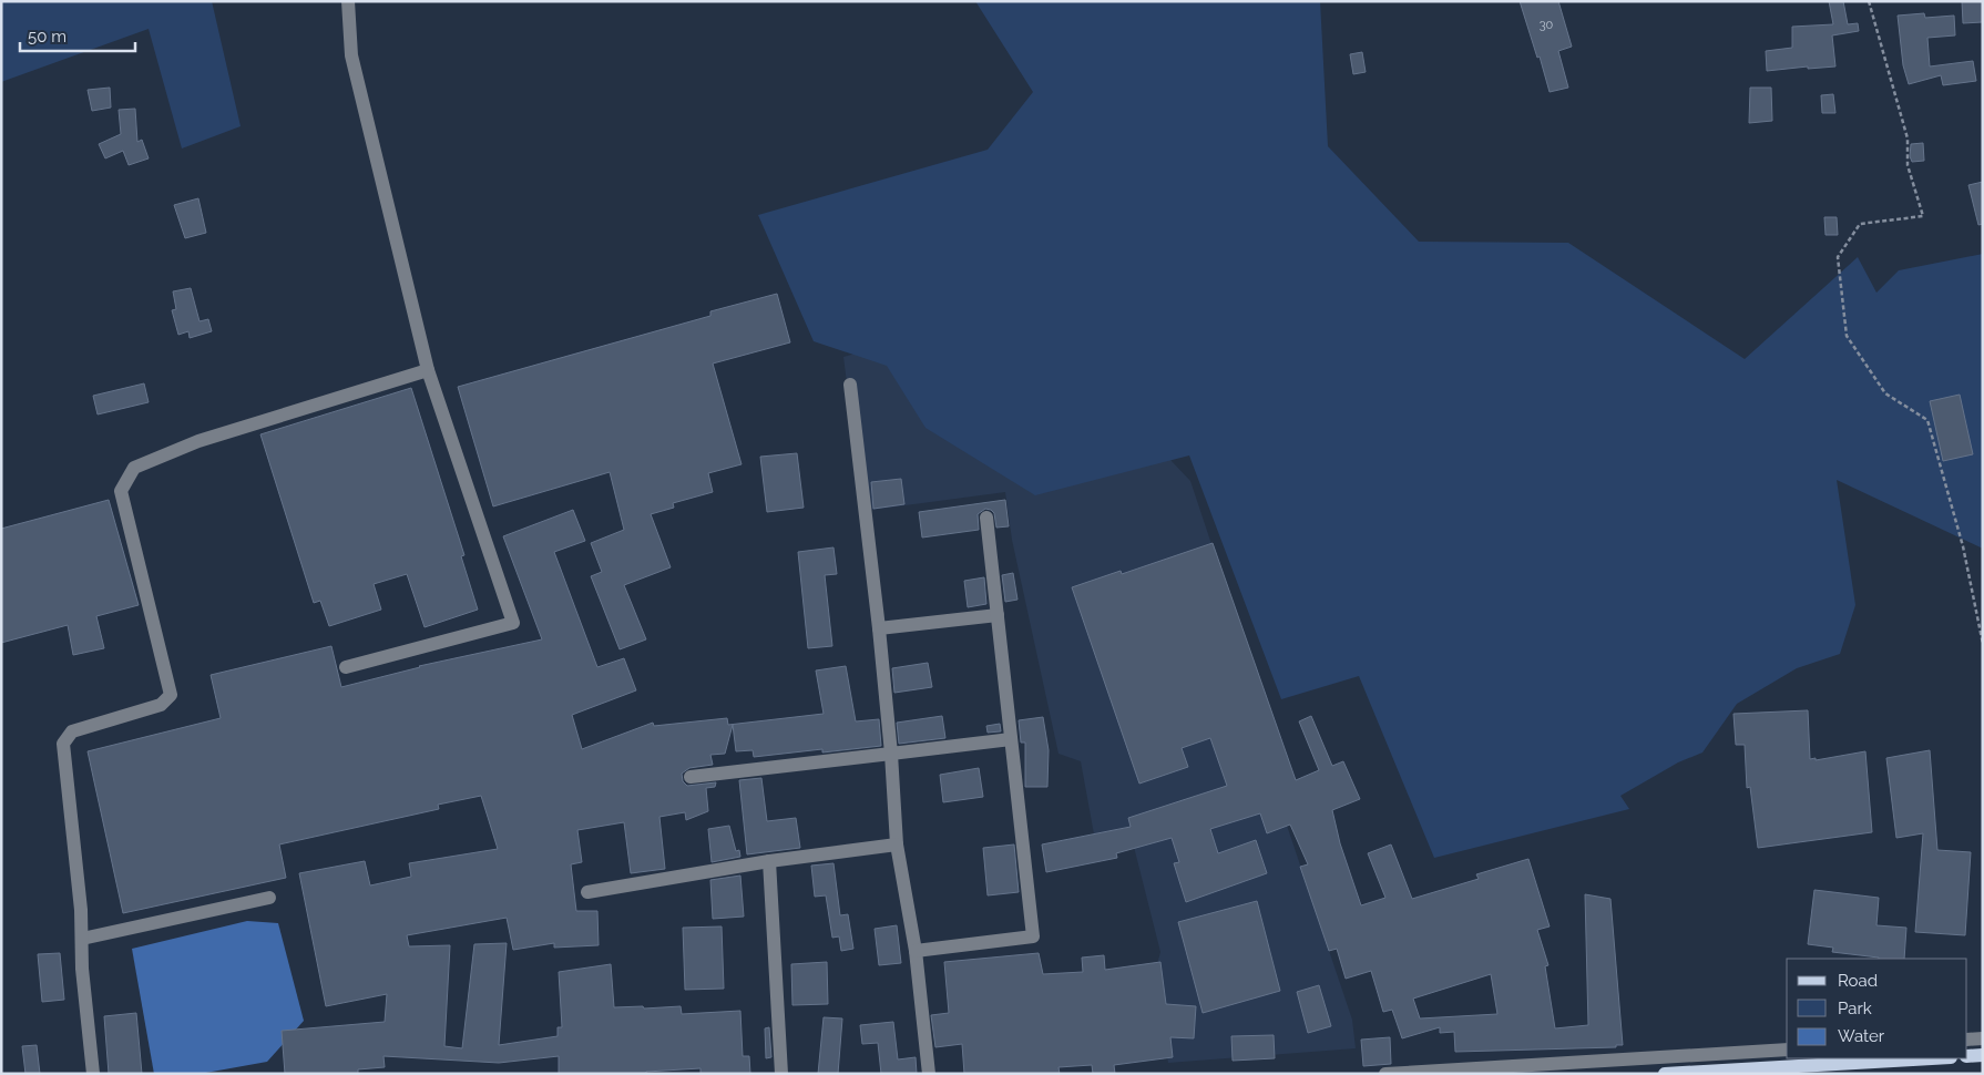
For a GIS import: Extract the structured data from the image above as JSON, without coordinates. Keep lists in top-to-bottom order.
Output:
{
  "house_numbers": ["30"],
  "legend": ["Road", "Park", "Water"],
  "scale_bar": "50 m"
}
